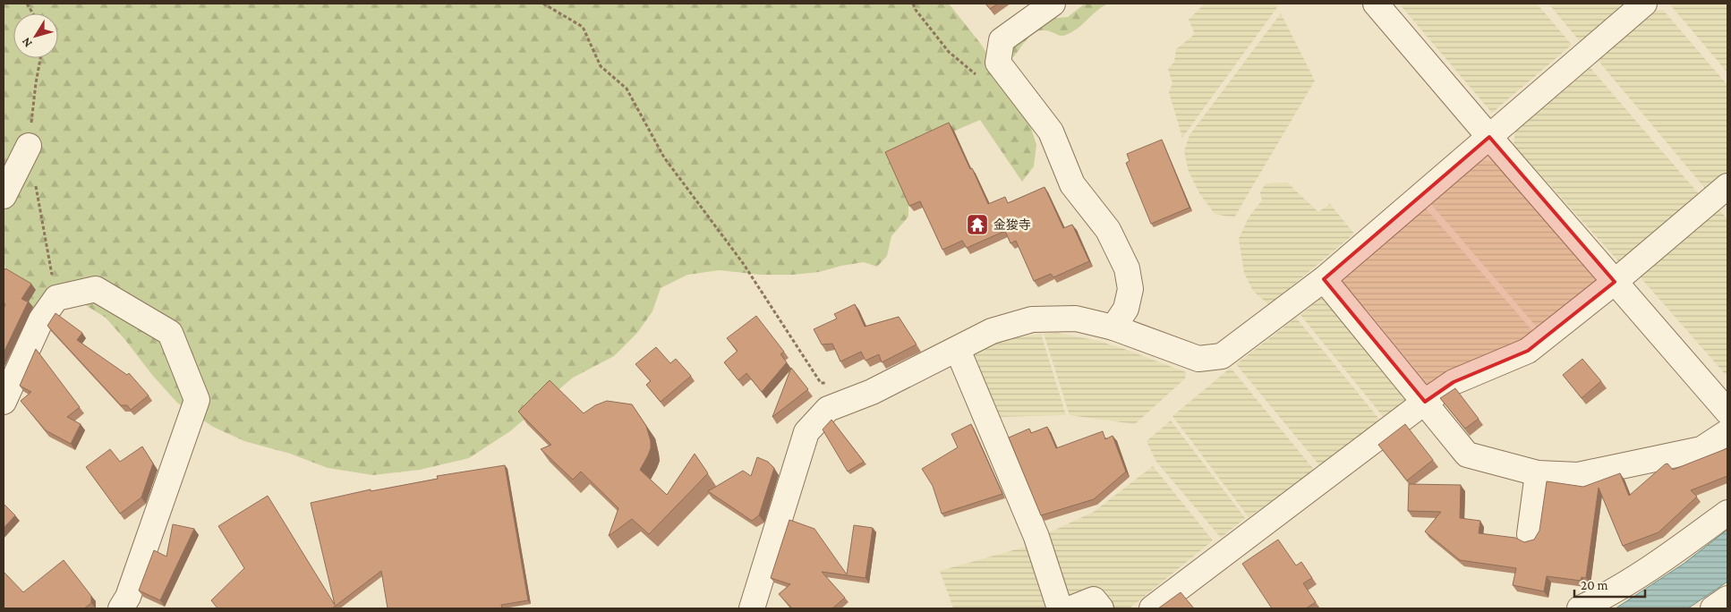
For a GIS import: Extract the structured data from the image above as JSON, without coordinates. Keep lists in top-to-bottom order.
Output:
{
  "places": {
    "temple": ["金狻寺"]
  },
  "scale_bar": "20 m",
  "north": "bottom left"
}
